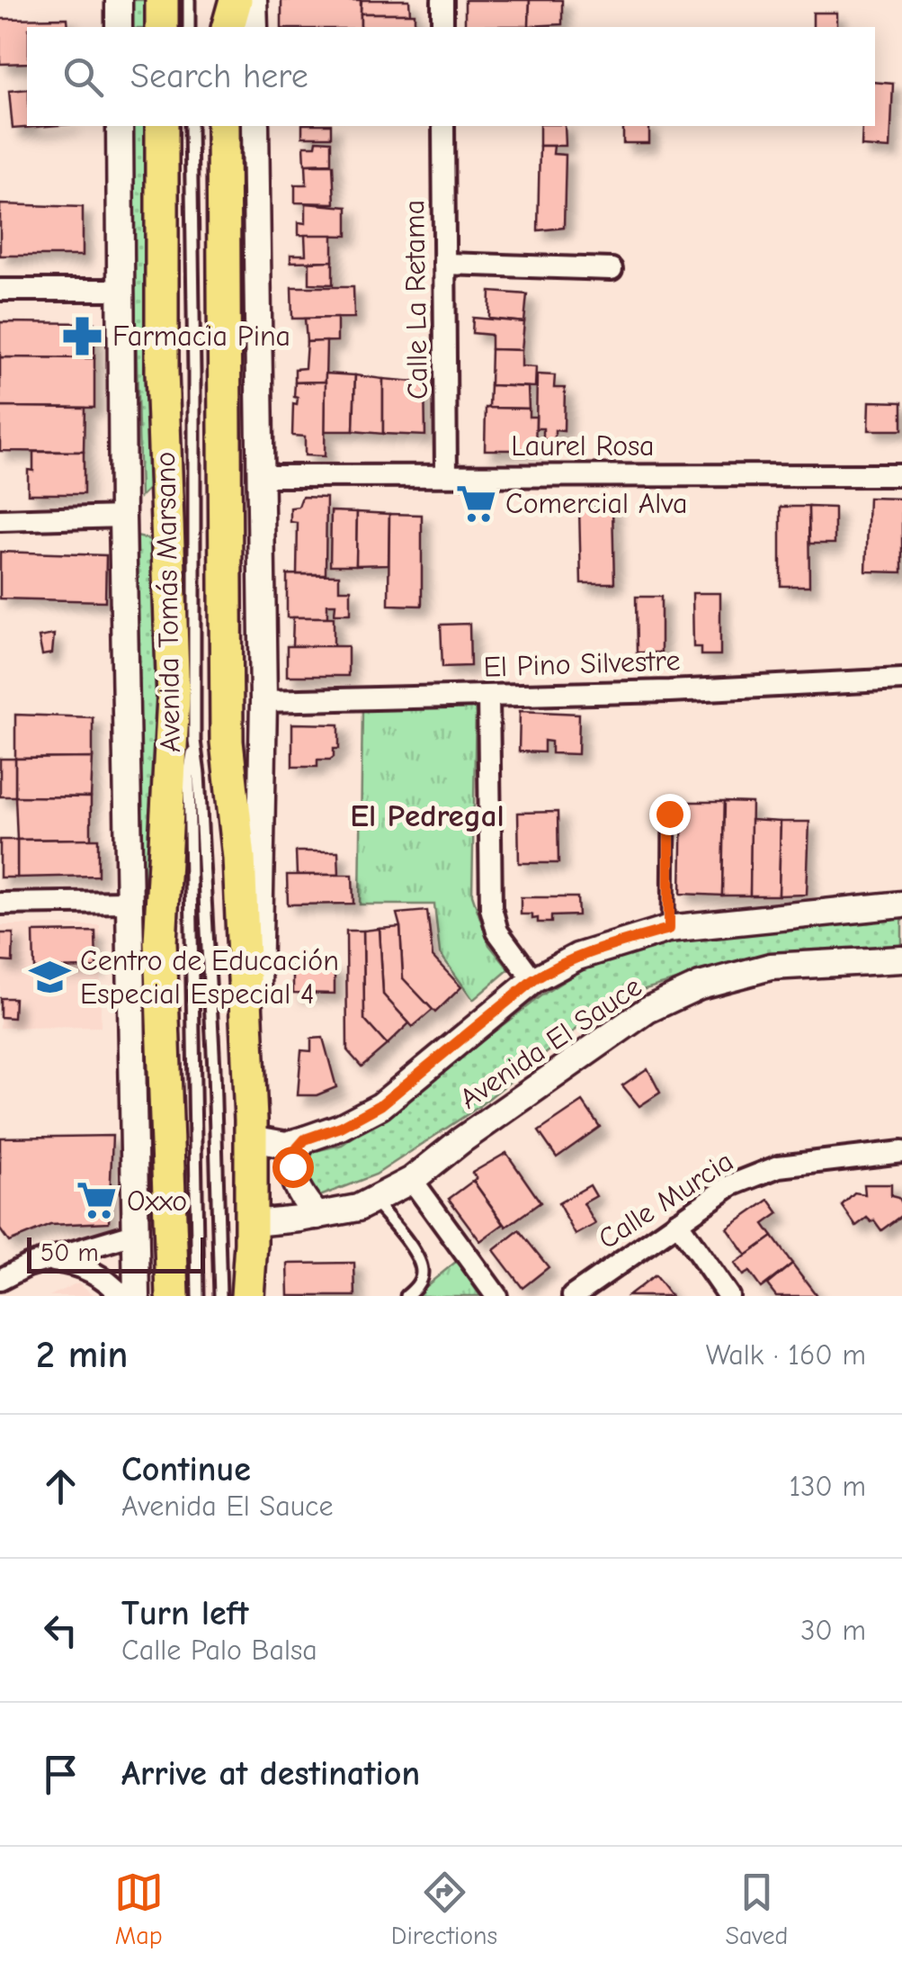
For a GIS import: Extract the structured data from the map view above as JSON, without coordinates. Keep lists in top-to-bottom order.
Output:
{
  "streets": {
    "main road": ["Avenida Tomás Marsano"],
    "street": [
      "Calle La Retama",
      "Laurel Rosa",
      "El Pino Silvestre",
      "Avenida El Sauce",
      "Calle Murcia"
    ]
  },
  "crossings": [
    ["Calle La Retama", "Laurel Rosa"],
    ["Laurel Rosa", "Avenida Tomás Marsano"],
    ["Avenida Tomás Marsano", "El Pino Silvestre"],
    ["Avenida Tomás Marsano", "Avenida El Sauce"]
  ],
  "districts": ["El Pedregal"],
  "places": {
    "pharmacy": ["Farmacia Pina"],
    "supermarket": ["Comercial Alva", "Oxxo"],
    "school or university": ["Centro de Educación Especial Especial 4"]
  },
  "scale_bar": "50 m",
  "page": {
    "search": "Search here",
    "scale": "50 m",
    "heading": ["2 min", "Walk · 160 m"],
    "list": [
      ["Continue", "Avenida El Sauce", "130 m"],
      ["Turn left", "Calle Palo Balsa", "30 m"],
      "Arrive at destination"
    ],
    "nav": ["Map", "Directions", "Saved"]
  }
}
